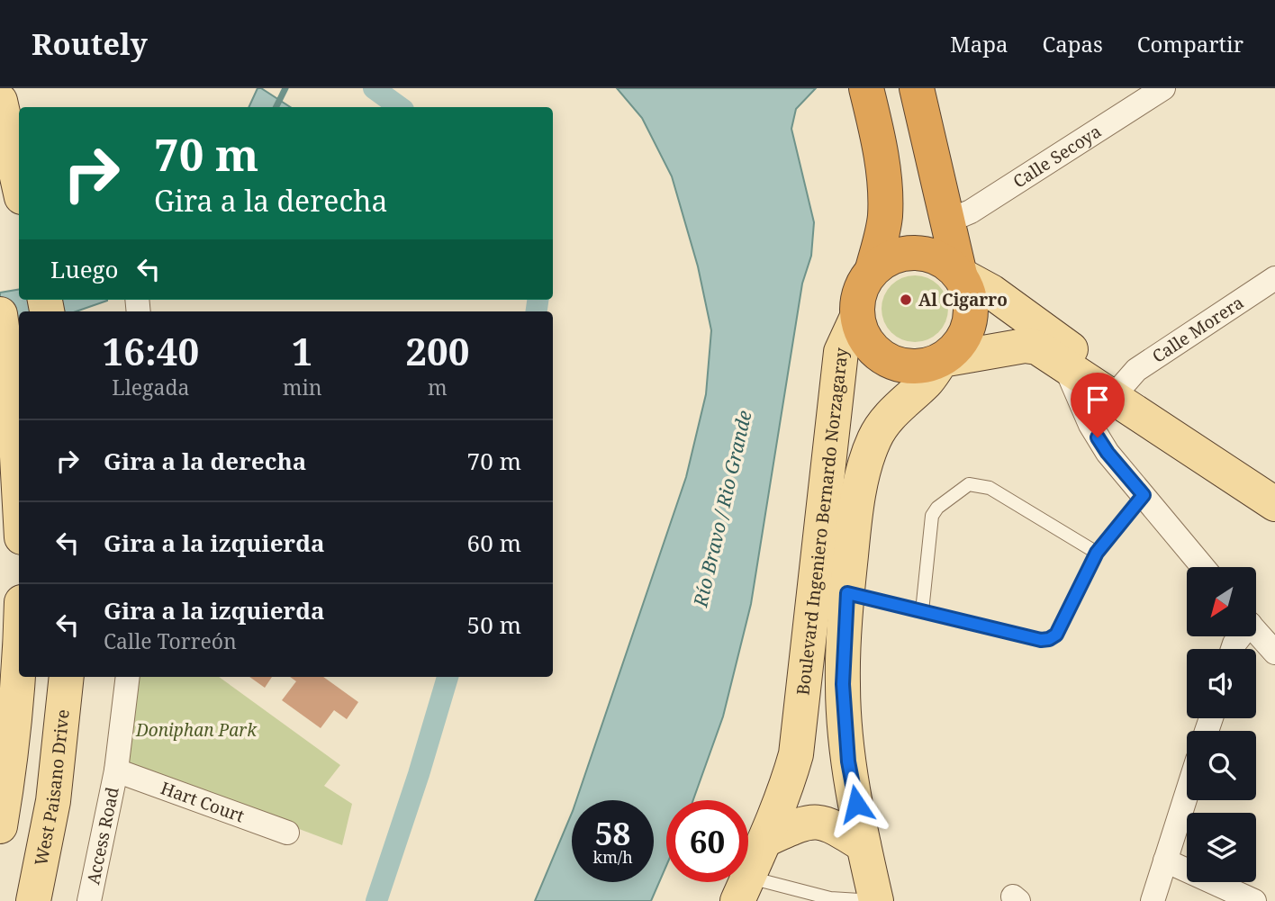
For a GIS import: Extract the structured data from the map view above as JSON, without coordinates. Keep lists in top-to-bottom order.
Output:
{
  "streets": {
    "main road": ["Boulevard Ingeniero Bernardo Norzagaray", "West Paisano Drive"],
    "street": [
      "Calle Secoya",
      "Calle Morera",
      "Hart Court",
      "Access Road"
    ]
  },
  "crossings": [
    ["Hart Court", "Access Road"]
  ],
  "water": ["Río Bravo / Rio Grande"],
  "parks": ["Doniphan Park"],
  "places": ["Al Cigarro"],
  "north": "bottom left",
  "page": {
    "header": "Routely",
    "nav": ["Mapa", "Capas", "Compartir"],
    "turn": ["70 m", "Gira a la derecha"],
    "then": "Luego",
    "eta": [
      "16:40",
      "Llegada",
      "1",
      "min",
      "200",
      "m"
    ],
    "list": [
      {
        "name": "Gira a la derecha",
        "value": "70 m"
      },
      {
        "name": "Gira a la izquierda",
        "value": "60 m"
      },
      {
        "name": "Gira a la izquierda",
        "note": "Calle Torreón",
        "value": "50 m"
      }
    ],
    "speed": "58 km/h",
    "limit": "60"
  }
}
